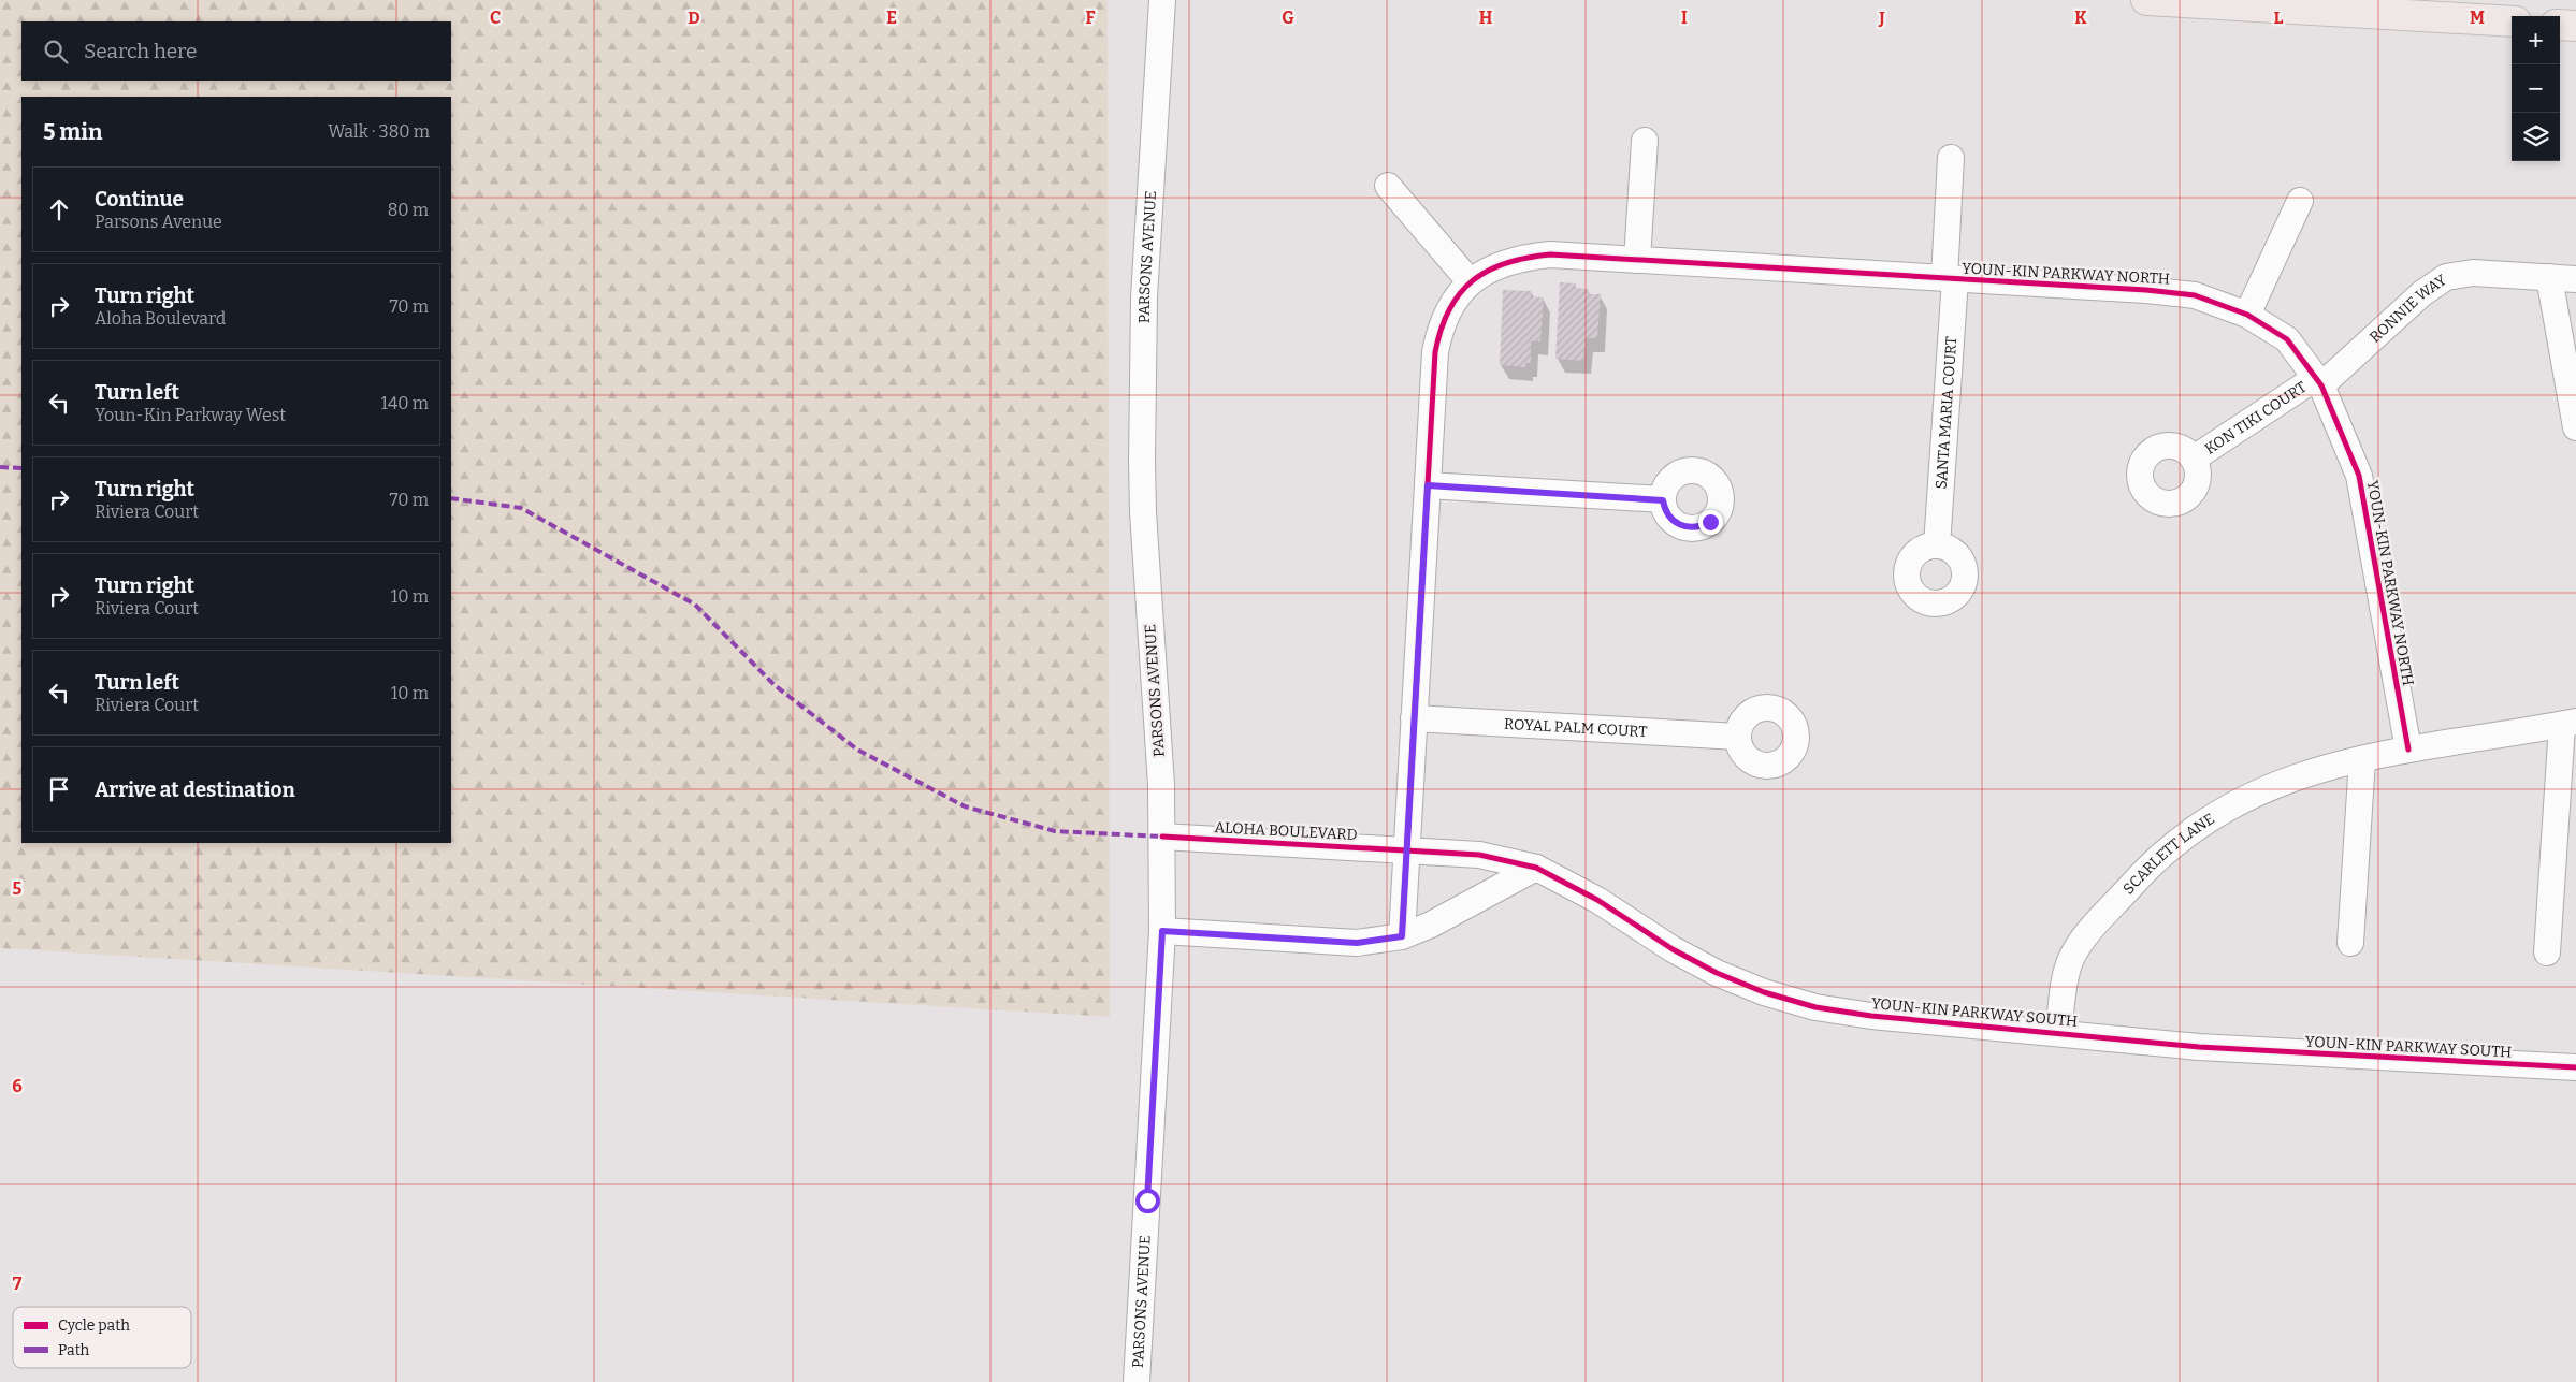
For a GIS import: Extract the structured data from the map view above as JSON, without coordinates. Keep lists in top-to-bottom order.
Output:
{
  "streets": {
    "street": [
      "PARSONS AVENUE",
      "YOUN-KIN PARKWAY NORTH",
      "RONNIE WAY",
      "SANTA MARIA COURT",
      "KON TIKI COURT",
      "ROYAL PALM COURT",
      "ALOHA BOULEVARD",
      "SCARLETT LANE",
      "YOUN-KIN PARKWAY SOUTH"
    ]
  },
  "crossings": [
    ["PARSONS AVENUE", "ALOHA BOULEVARD"],
    ["YOUN-KIN PARKWAY NORTH", "RONNIE WAY"],
    ["YOUN-KIN PARKWAY NORTH", "SANTA MARIA COURT"],
    ["YOUN-KIN PARKWAY NORTH", "KON TIKI COURT"],
    ["YOUN-KIN PARKWAY NORTH", "SCARLETT LANE"],
    ["RONNIE WAY", "KON TIKI COURT"],
    ["ALOHA BOULEVARD", "YOUN-KIN PARKWAY SOUTH"],
    ["SCARLETT LANE", "YOUN-KIN PARKWAY SOUTH"]
  ],
  "legend": ["Cycle path", "Path"],
  "page": {
    "map_buttons": ["+", "−"],
    "search": "Search here",
    "heading": ["5 min", "Walk · 380 m"],
    "list": [
      ["Continue", "Parsons Avenue", "80 m"],
      ["Turn right", "Aloha Boulevard", "70 m"],
      ["Turn left", "Youn-Kin Parkway West", "140 m"],
      ["Turn right", "Riviera Court", "70 m"],
      ["Turn right", "Riviera Court", "10 m"],
      ["Turn left", "Riviera Court", "10 m"],
      "Arrive at destination"
    ]
  },
  "grid": {
    "columns": [
      "C",
      "D",
      "E",
      "F",
      "G",
      "H",
      "I",
      "J",
      "K",
      "L",
      "M"
    ],
    "rows": ["5", "6", "7"]
  }
}
